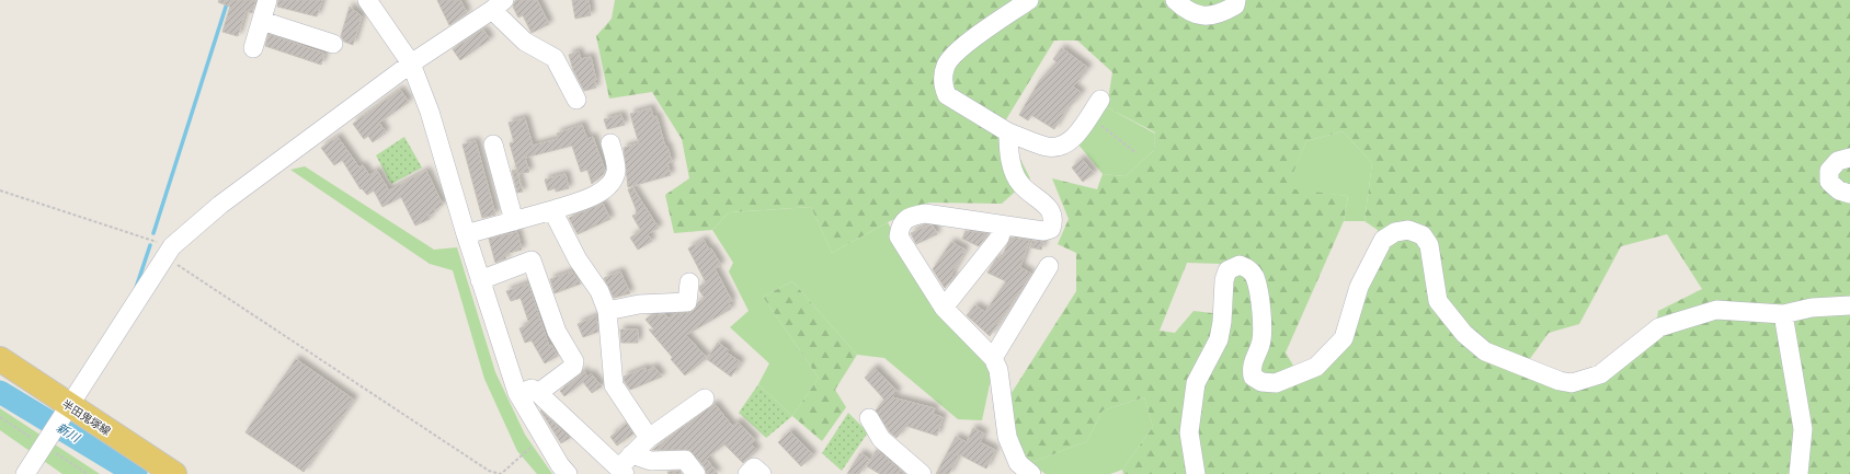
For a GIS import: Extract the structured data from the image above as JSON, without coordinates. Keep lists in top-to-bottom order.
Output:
{
  "streets": {
    "main road": ["半田鬼塚線"]
  },
  "water": ["新川"]
}
